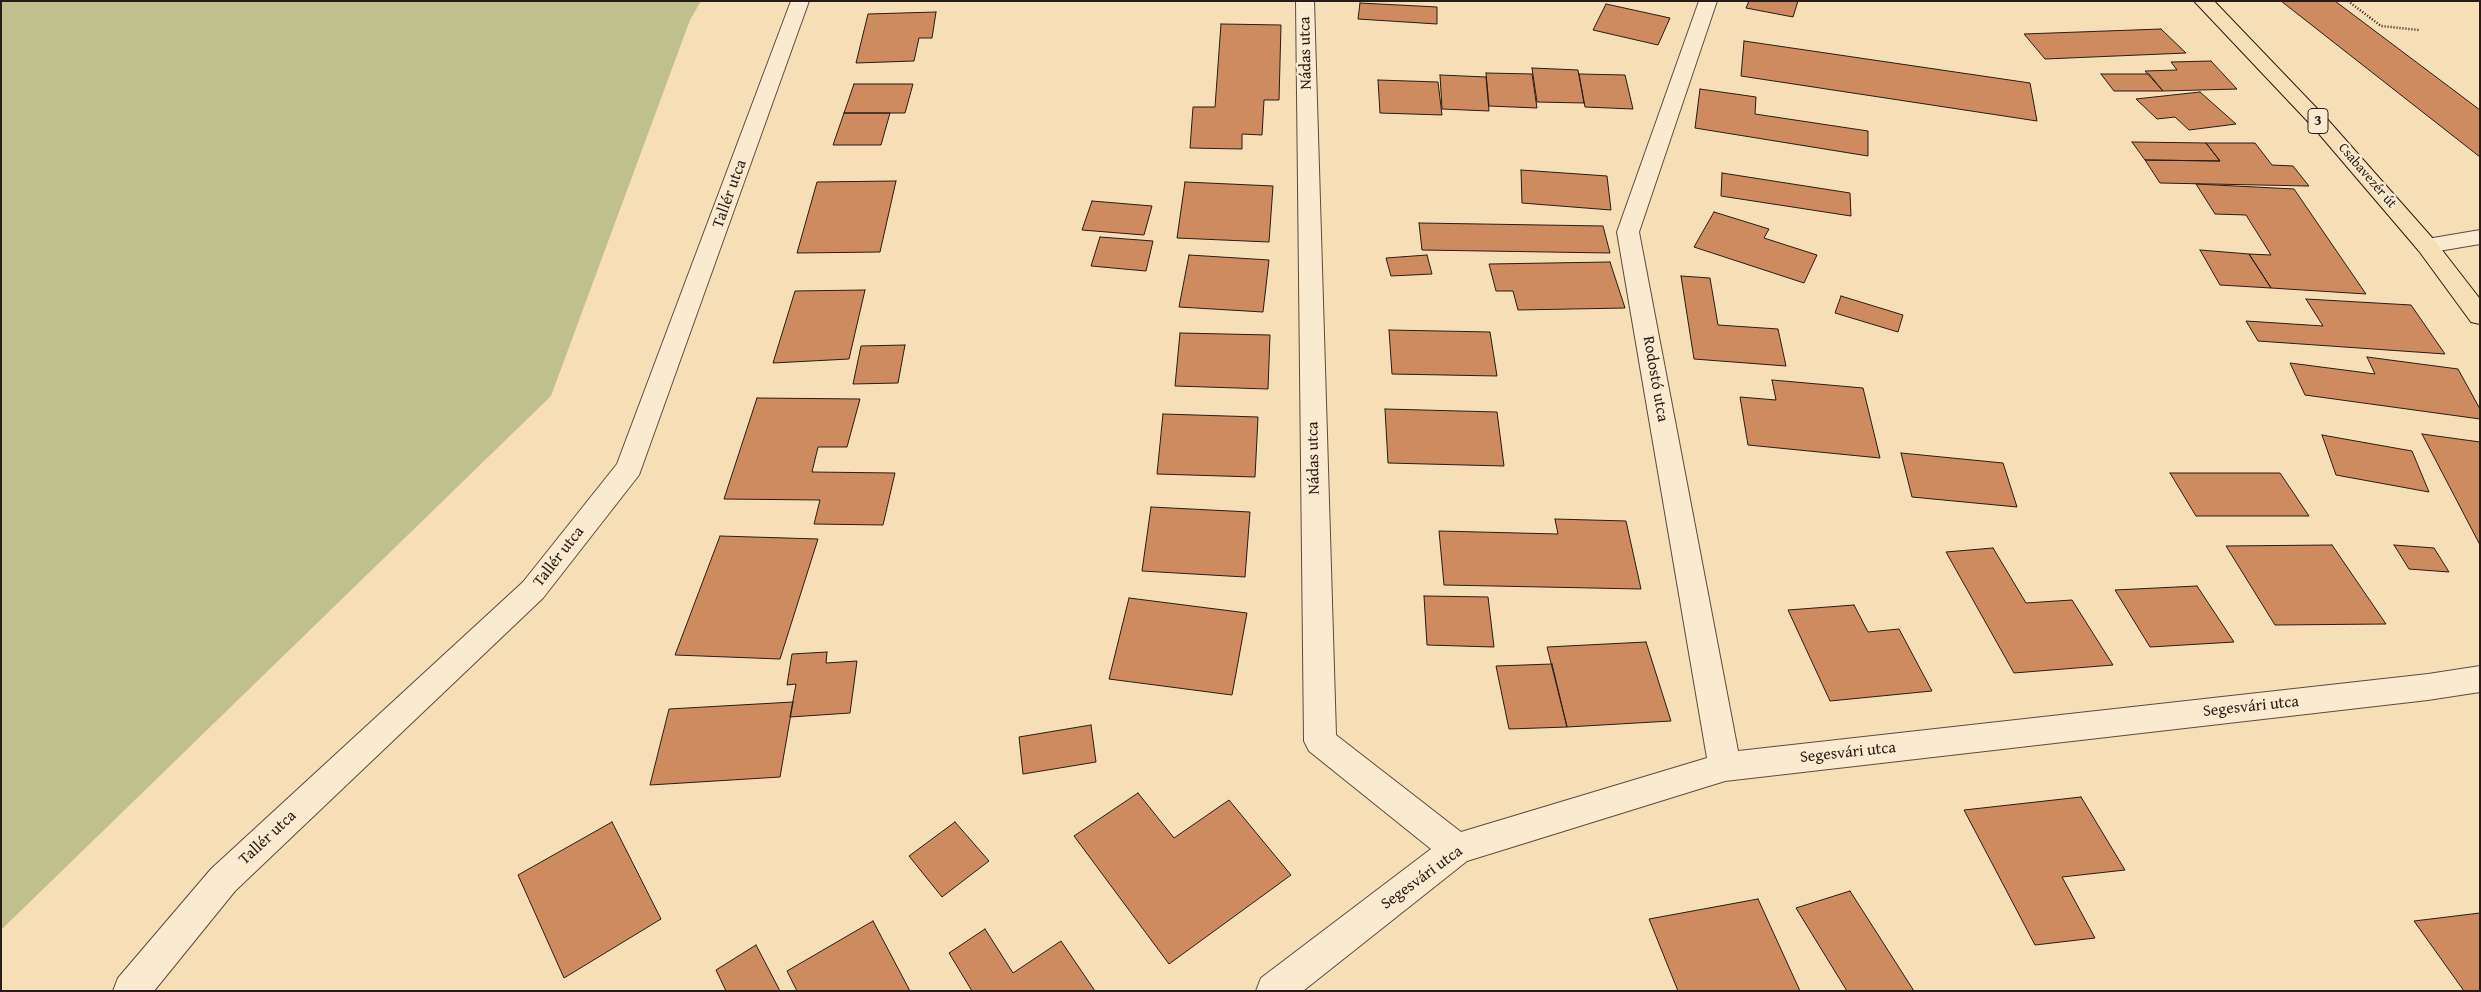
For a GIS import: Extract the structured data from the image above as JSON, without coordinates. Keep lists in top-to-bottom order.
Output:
{
  "streets": {
    "main road": ["3", "Csabavezér út"],
    "street": [
      "Nádas utca",
      "Tallér utca",
      "Rodostó utca",
      "Segesvári utca"
    ]
  },
  "crossings": [
    ["Nádas utca", "Segesvári utca"],
    ["Rodostó utca", "Segesvári utca"]
  ]
}
